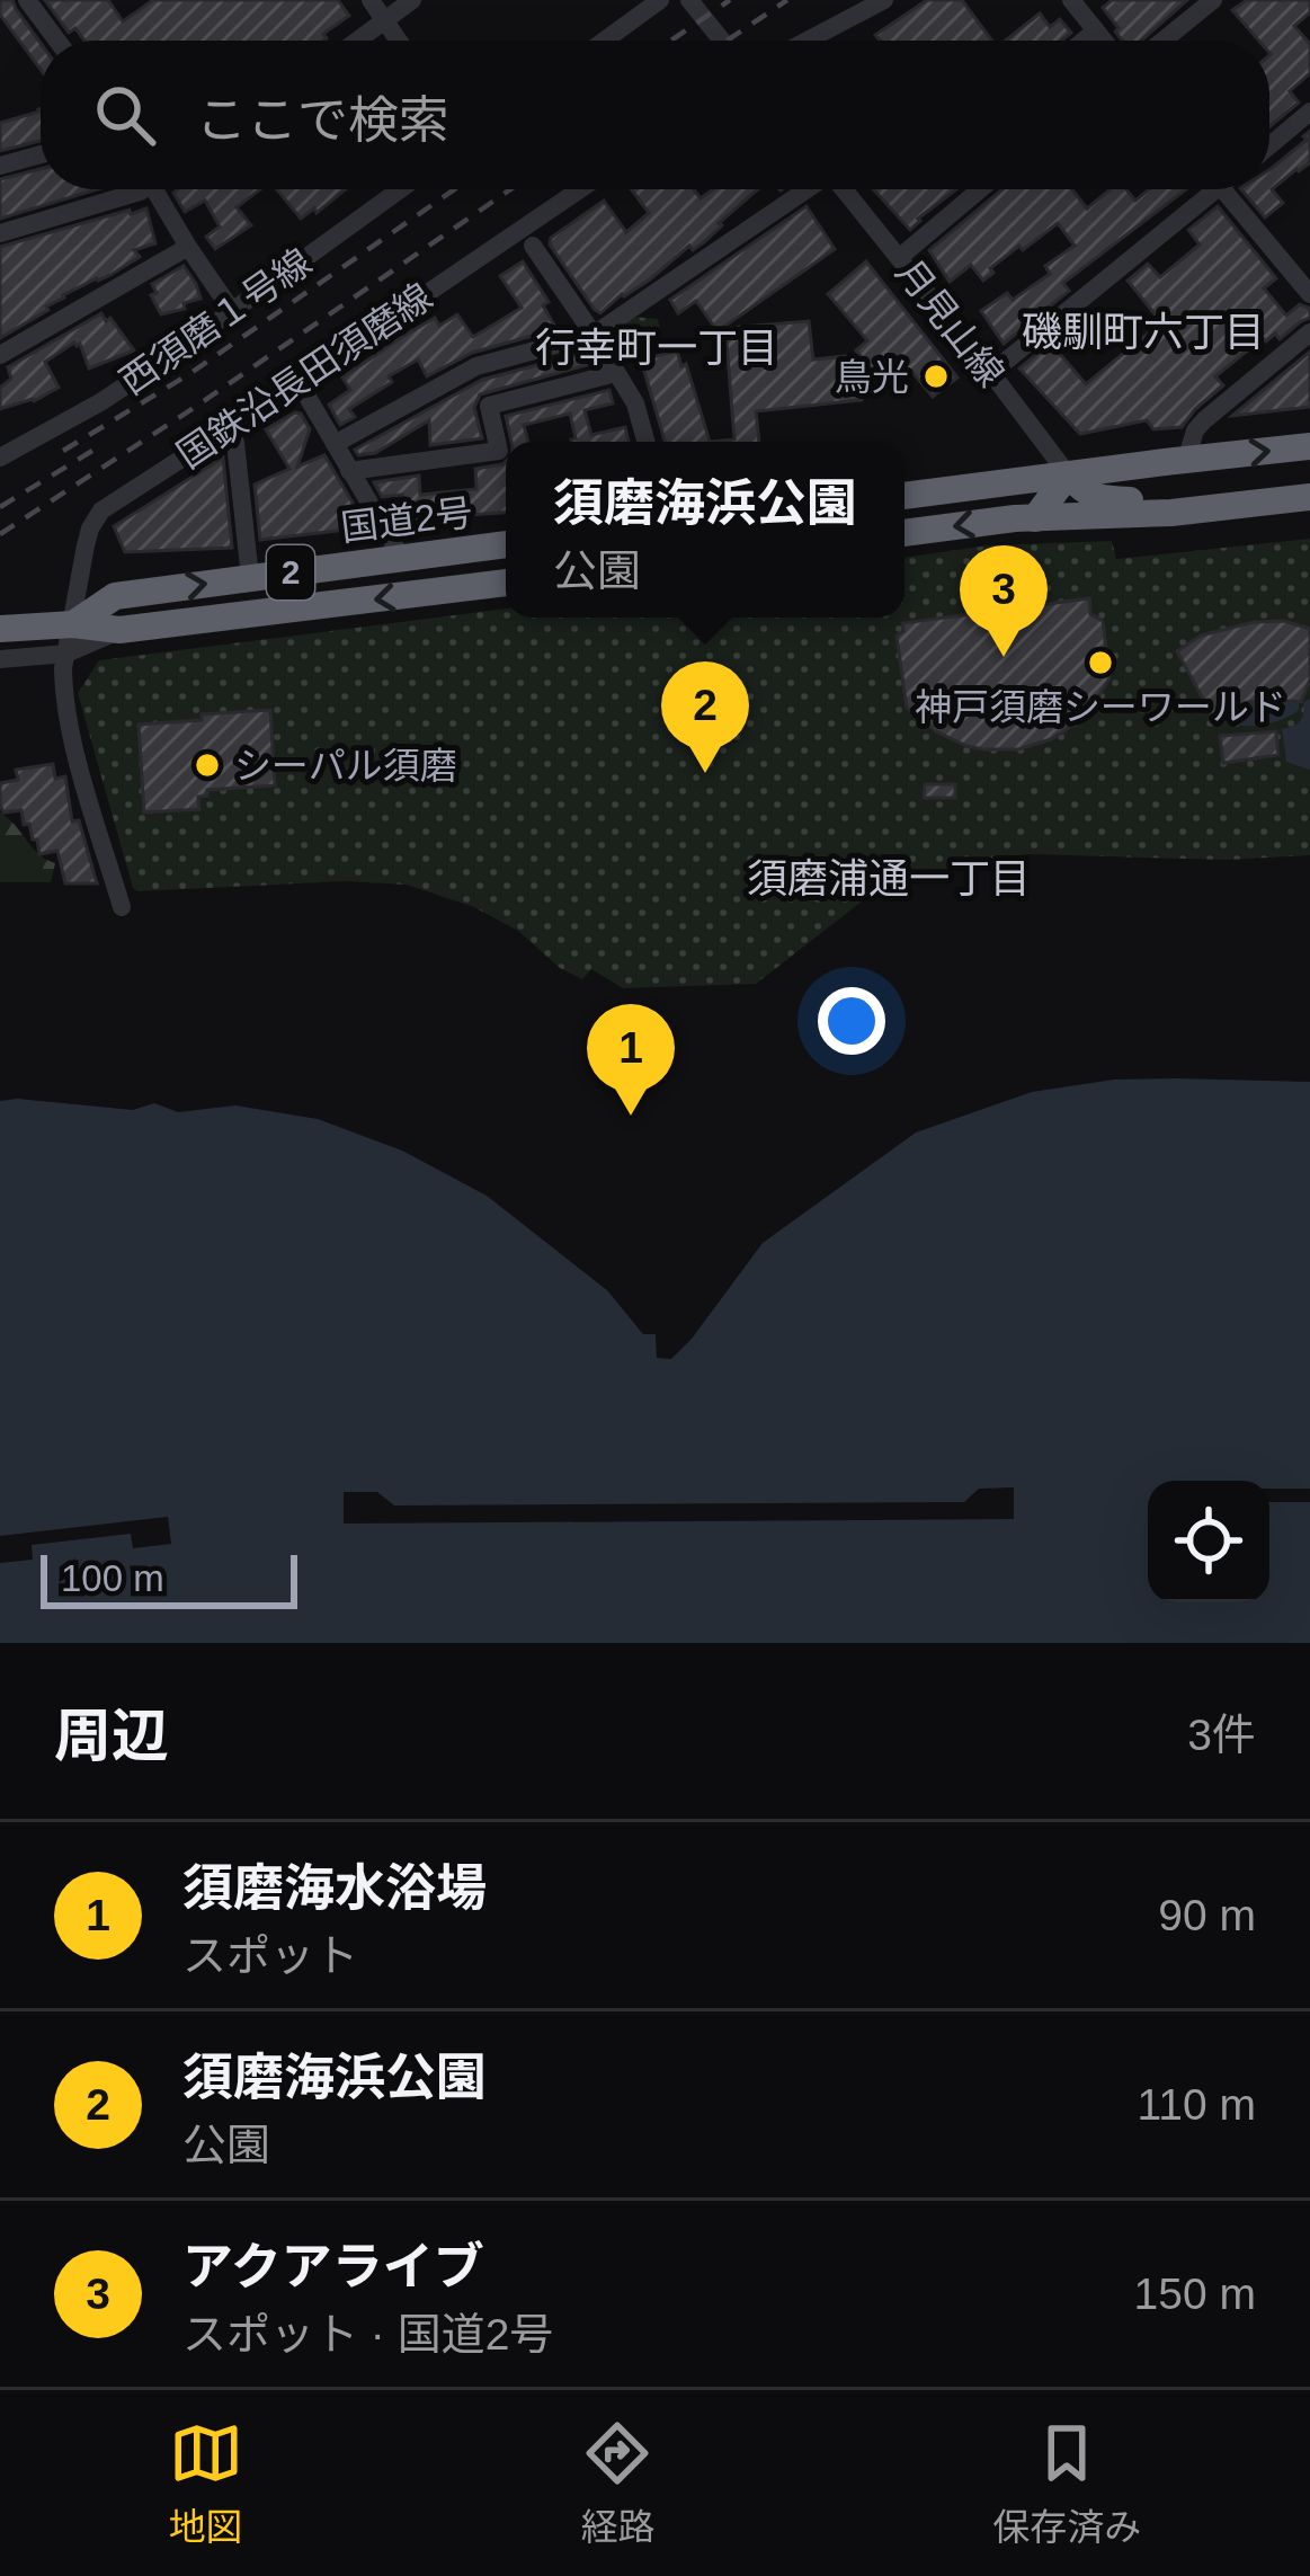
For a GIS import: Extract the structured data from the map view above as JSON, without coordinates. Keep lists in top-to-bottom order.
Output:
{
  "streets": {
    "highway": ["国道2号", "2"],
    "street": ["西須磨１号線", "月見山線", "国鉄沿長田須磨線"]
  },
  "crossings": [
    ["国鉄沿長田須磨線", "国道2号"]
  ],
  "districts": ["磯馴町六丁目", "行幸町一丁目", "須磨浦通一丁目"],
  "places": ["鳥光", "神戸須磨シーワールド", "シーパル須磨"],
  "scale_bar": "100 m",
  "page": {
    "search": "ここで検索",
    "popup": ["須磨海浜公園", "公園"],
    "pins": ["3", "2", "1"],
    "scale": "100 m",
    "heading": ["周辺", "3件"],
    "list": [
      {
        "mark": "1",
        "name": "須磨海水浴場",
        "note": "スポット",
        "value": "90 m"
      },
      {
        "mark": "2",
        "name": "須磨海浜公園",
        "note": "公園",
        "value": "110 m"
      },
      {
        "mark": "3",
        "name": "アクアライブ",
        "note": "スポット · 国道2号",
        "value": "150 m"
      }
    ],
    "nav": ["地図", "経路", "保存済み"]
  }
}
